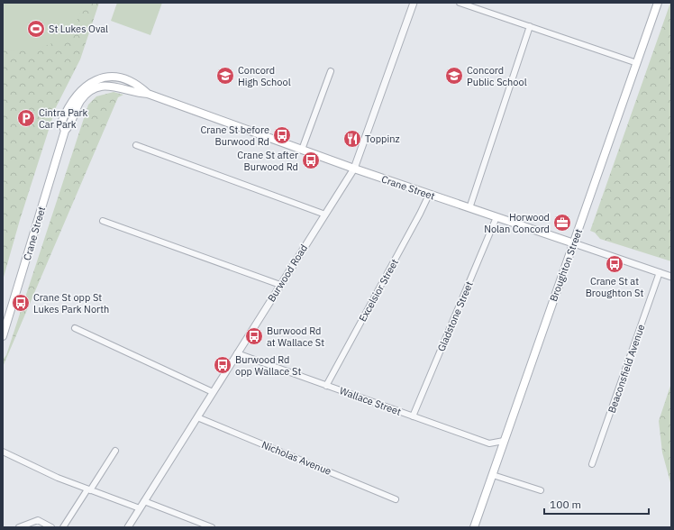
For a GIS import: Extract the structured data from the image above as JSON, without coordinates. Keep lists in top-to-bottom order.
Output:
{
  "streets": {
    "main road": ["Crane Street", "Broughton Street"],
    "street": [
      "Burwood Road",
      "Excelsior Street",
      "Gladstone Street",
      "Beaconsfield Avenue",
      "Wallace Street",
      "Nicholas Avenue"
    ]
  },
  "crossings": [
    ["Crane Street", "Broughton Street"],
    ["Crane Street", "Burwood Road"],
    ["Crane Street", "Excelsior Street"],
    ["Crane Street", "Gladstone Street"],
    ["Crane Street", "Beaconsfield Avenue"],
    ["Broughton Street", "Wallace Street"],
    ["Burwood Road", "Wallace Street"],
    ["Burwood Road", "Nicholas Avenue"],
    ["Excelsior Street", "Wallace Street"],
    ["Gladstone Street", "Wallace Street"]
  ],
  "places": {
    "sports": ["St Lukes Oval"],
    "school or university": ["Concord High School", "Concord Public School"],
    "parking": ["Cintra Park Car Park"],
    "bus stop": [
      "Crane St before Burwood Rd",
      "Crane St after Burwood Rd",
      "Crane St at Broughton St",
      "Crane St opp St Lukes Park North",
      "Burwood Rd at Wallace St",
      "Burwood Rd opp Wallace St"
    ],
    "restaurant": ["Toppinz"],
    "office": ["Horwood Nolan Concord"]
  },
  "scale_bar": "100 m"
}
